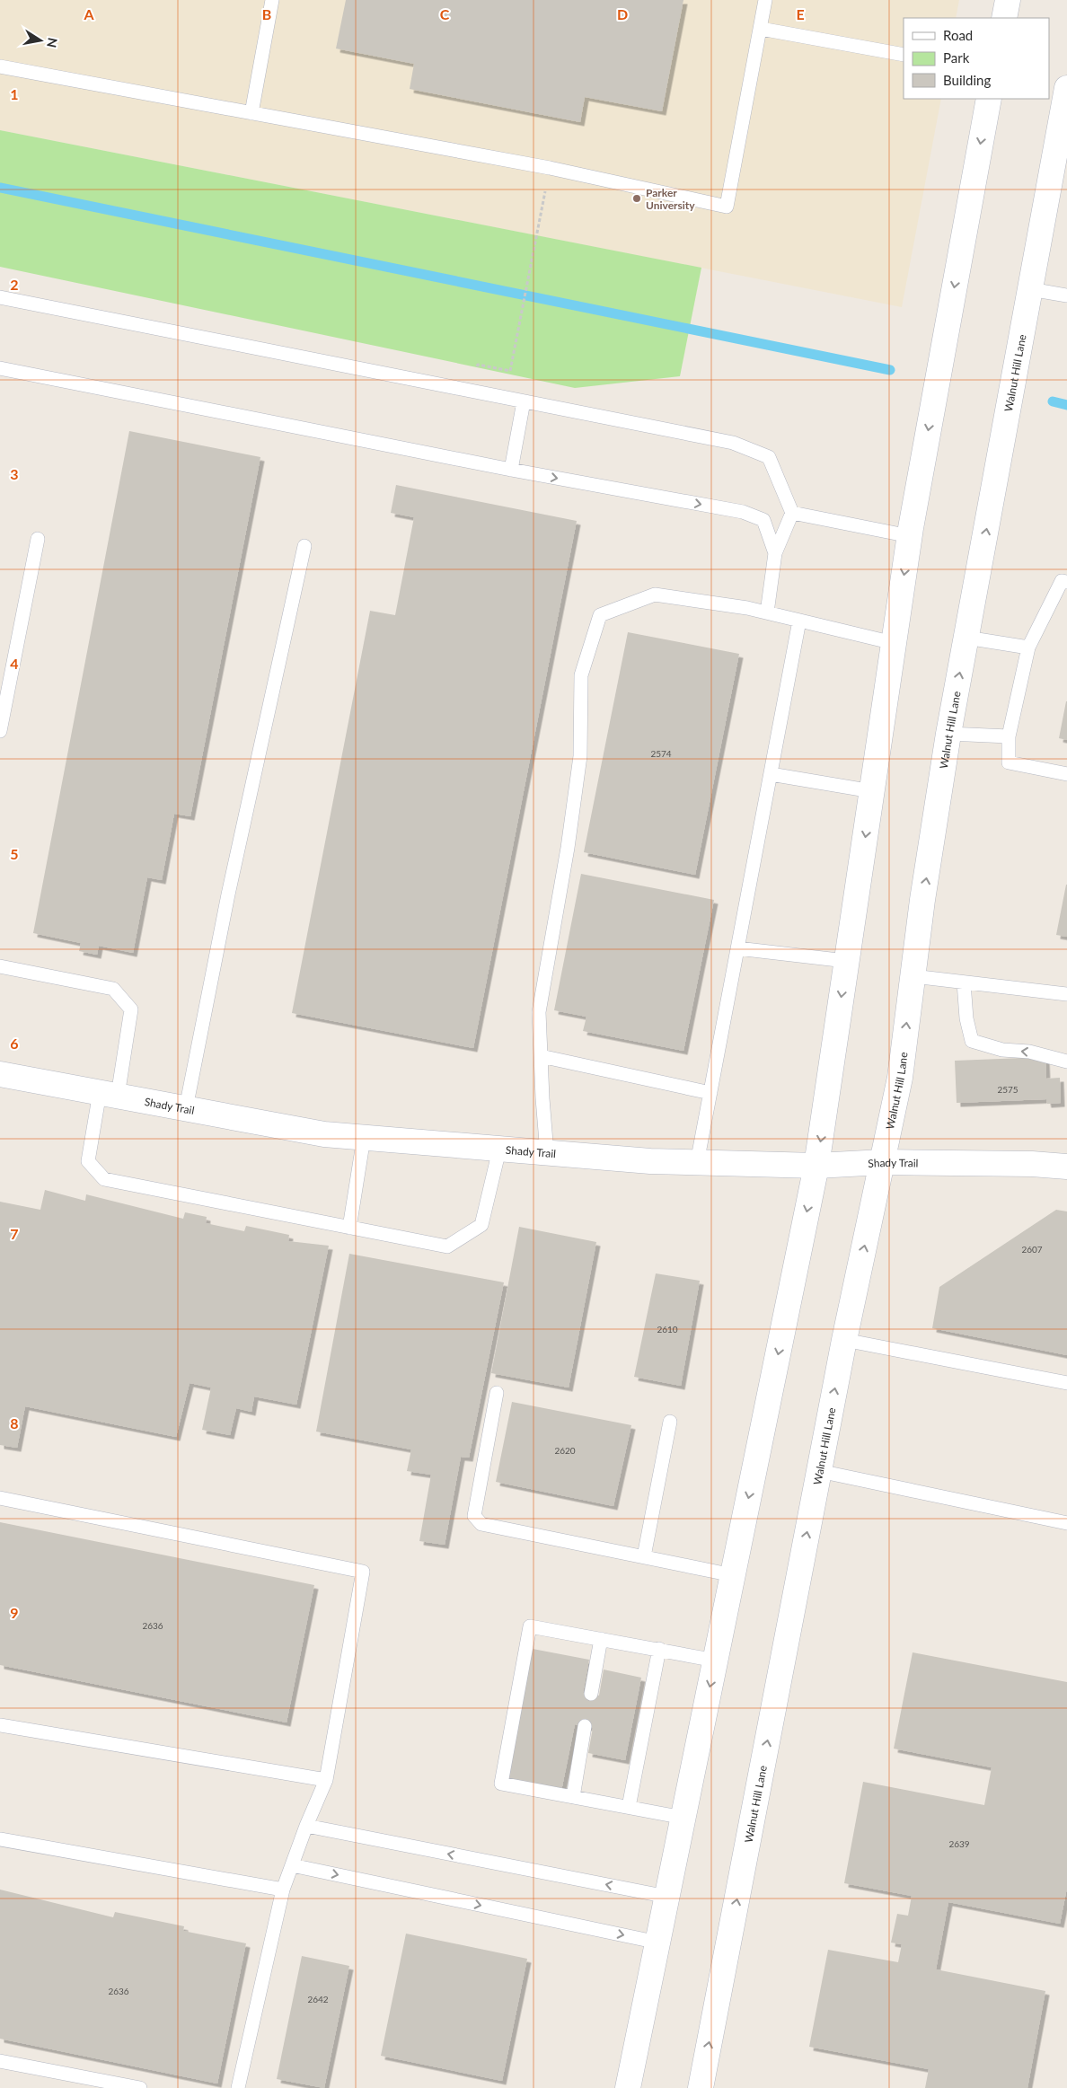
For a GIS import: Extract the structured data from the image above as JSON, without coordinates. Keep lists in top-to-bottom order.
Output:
{
  "streets": {
    "main road": ["Walnut Hill Lane", "Shady Trail"]
  },
  "crossings": [
    ["Walnut Hill Lane", "Shady Trail"]
  ],
  "places": ["Parker University"],
  "house_numbers": [
    "2574",
    "2575",
    "2607",
    "2610",
    "2620",
    "2636",
    "2639",
    "2636",
    "2642"
  ],
  "legend": ["Road", "Park", "Building"],
  "north": "right",
  "grid": {
    "columns": [
      "A",
      "B",
      "C",
      "D",
      "E"
    ],
    "rows": [
      "1",
      "2",
      "3",
      "4",
      "5",
      "6",
      "7",
      "8",
      "9"
    ]
  }
}
